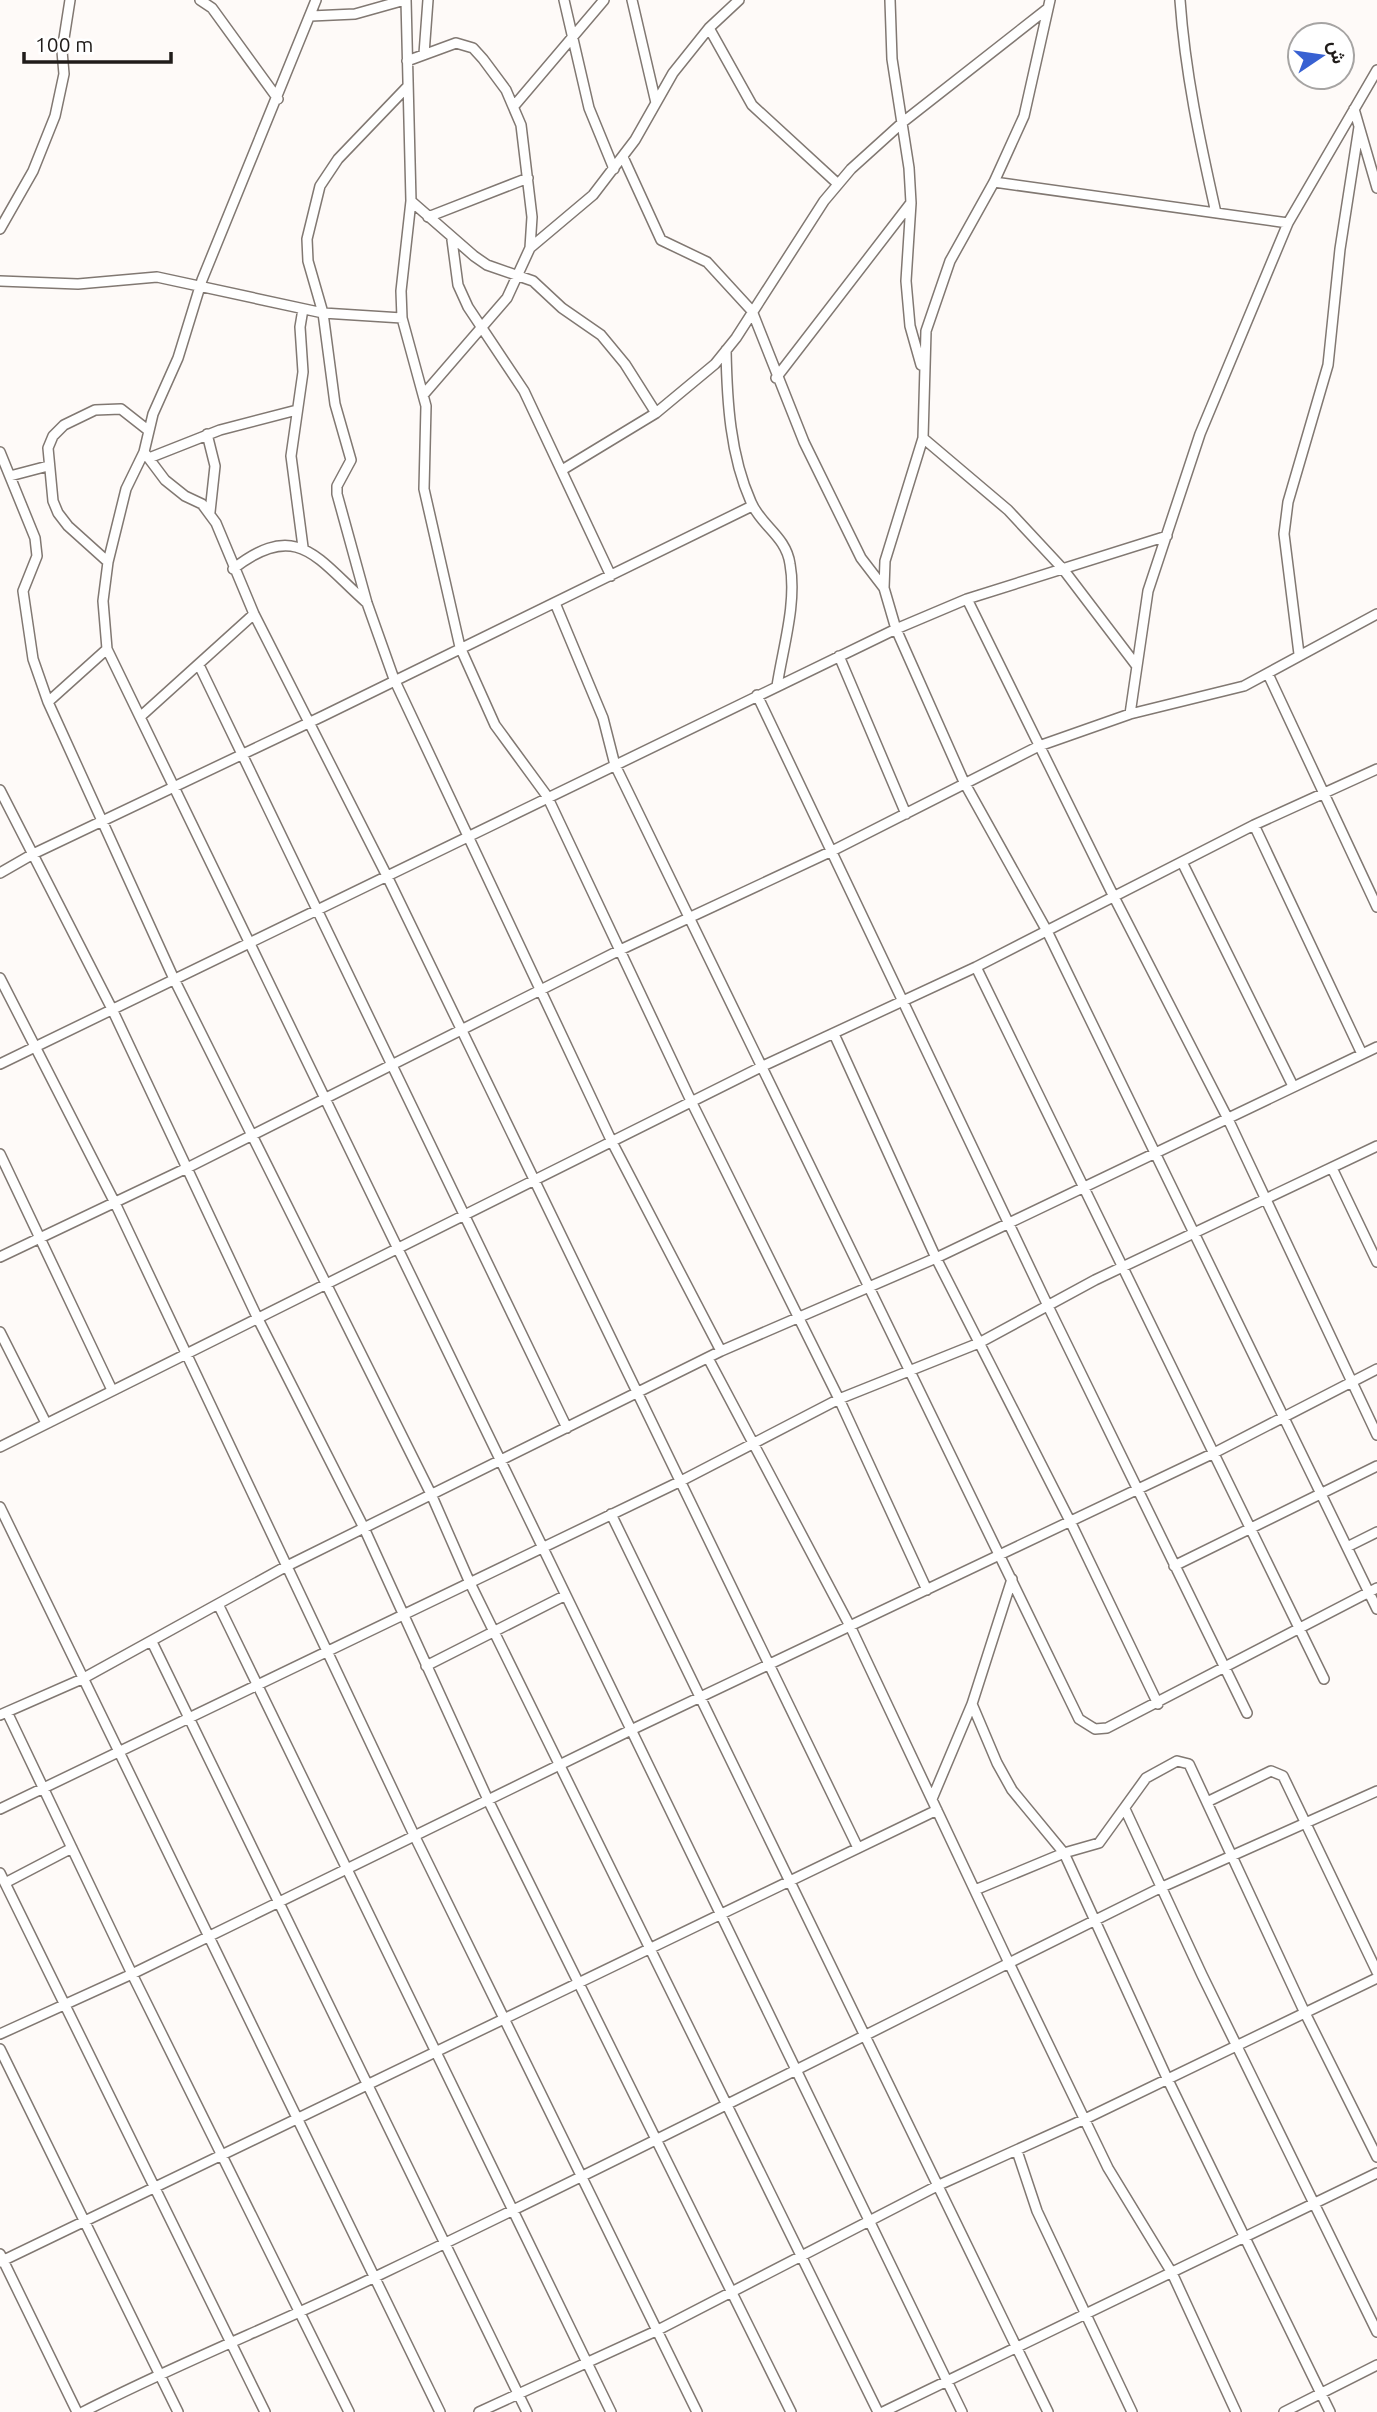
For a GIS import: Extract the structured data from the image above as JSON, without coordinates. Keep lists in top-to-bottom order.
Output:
{
  "scale_bar": "100 m",
  "north": "right"
}
